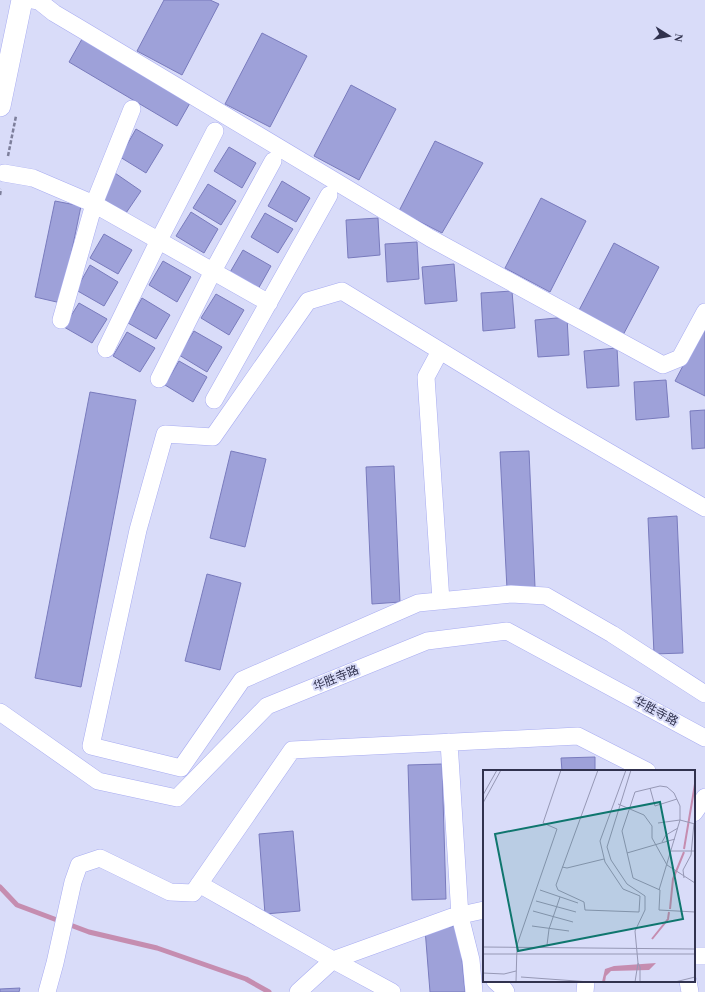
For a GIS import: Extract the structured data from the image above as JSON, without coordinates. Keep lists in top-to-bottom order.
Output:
{
  "streets": {
    "street": ["华胜寺路"]
  },
  "north": "right"
}
